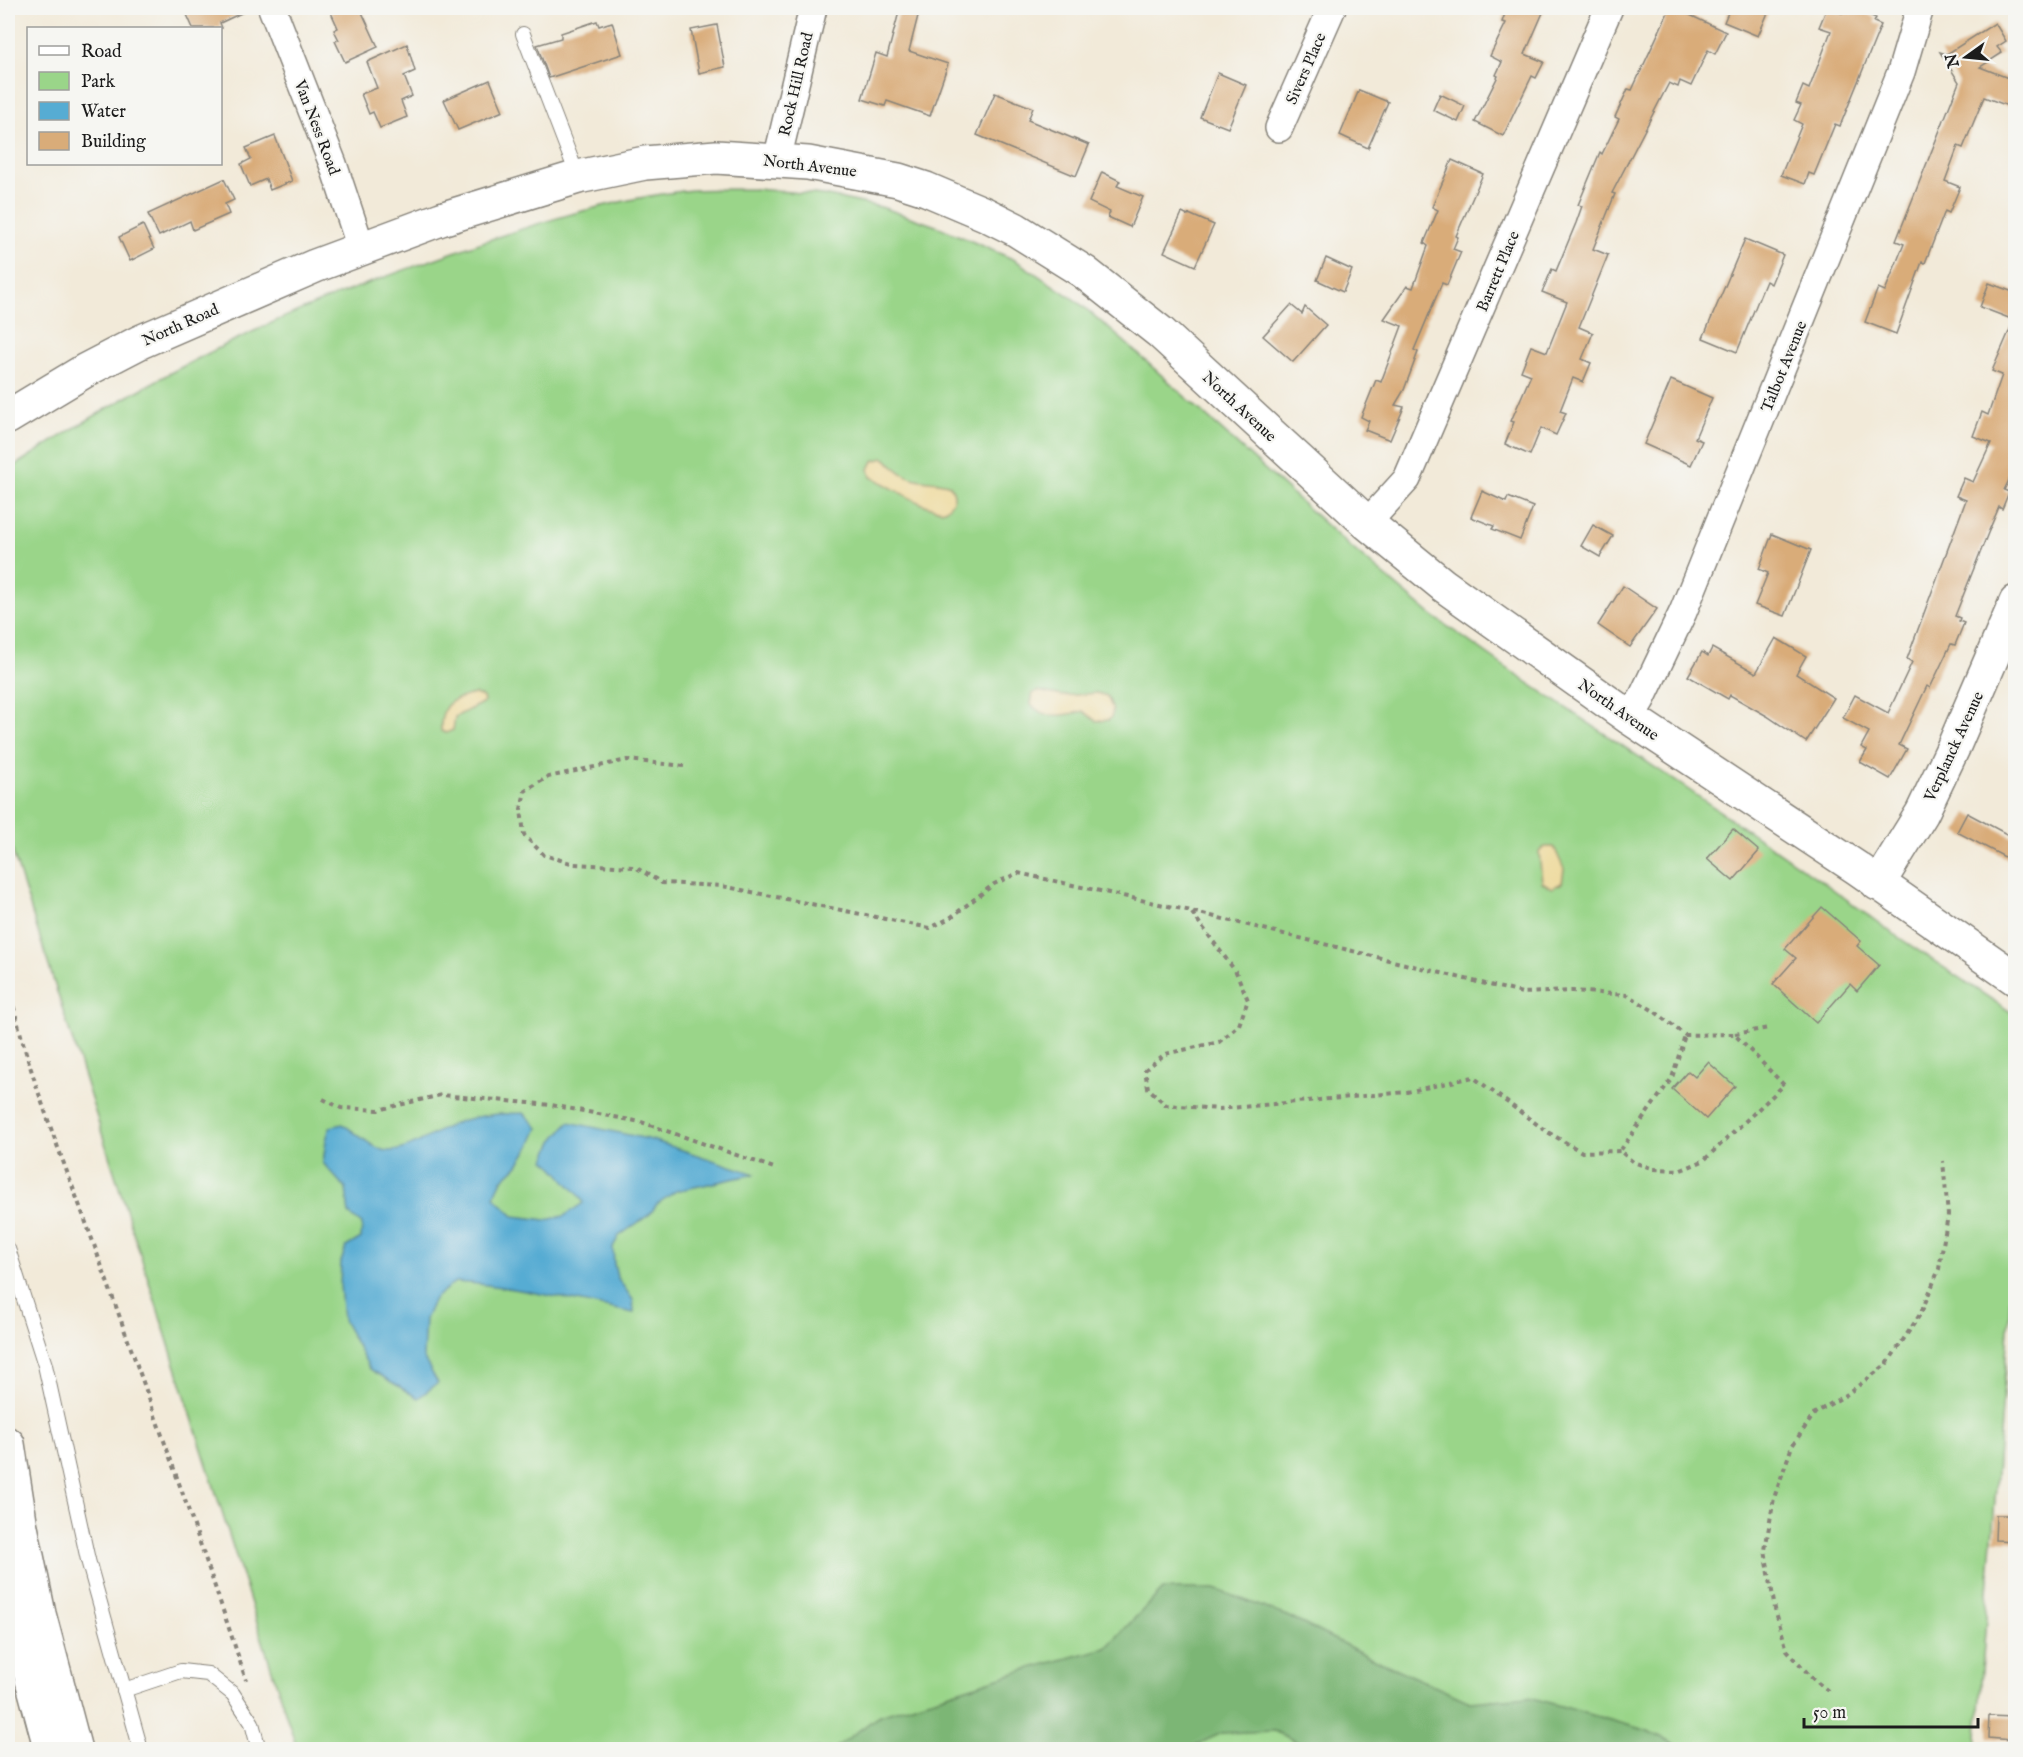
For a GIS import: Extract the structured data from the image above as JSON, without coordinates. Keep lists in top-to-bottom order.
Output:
{
  "streets": {
    "main road": ["North Avenue", "North Road", "Verplanck Avenue"],
    "street": [
      "Sivers Place",
      "Rock Hill Road",
      "Van Ness Road",
      "Barrett Place",
      "Talbot Avenue"
    ]
  },
  "crossings": [
    ["Rock Hill Road", "North Avenue"],
    ["Van Ness Road", "North Avenue"],
    ["Van Ness Road", "North Road"],
    ["North Avenue", "Barrett Place"],
    ["North Avenue", "North Road"],
    ["North Avenue", "Talbot Avenue"],
    ["North Avenue", "Verplanck Avenue"]
  ],
  "legend": [
    "Road",
    "Park",
    "Water",
    "Building"
  ],
  "scale_bar": "50 m",
  "north": "left"
}
